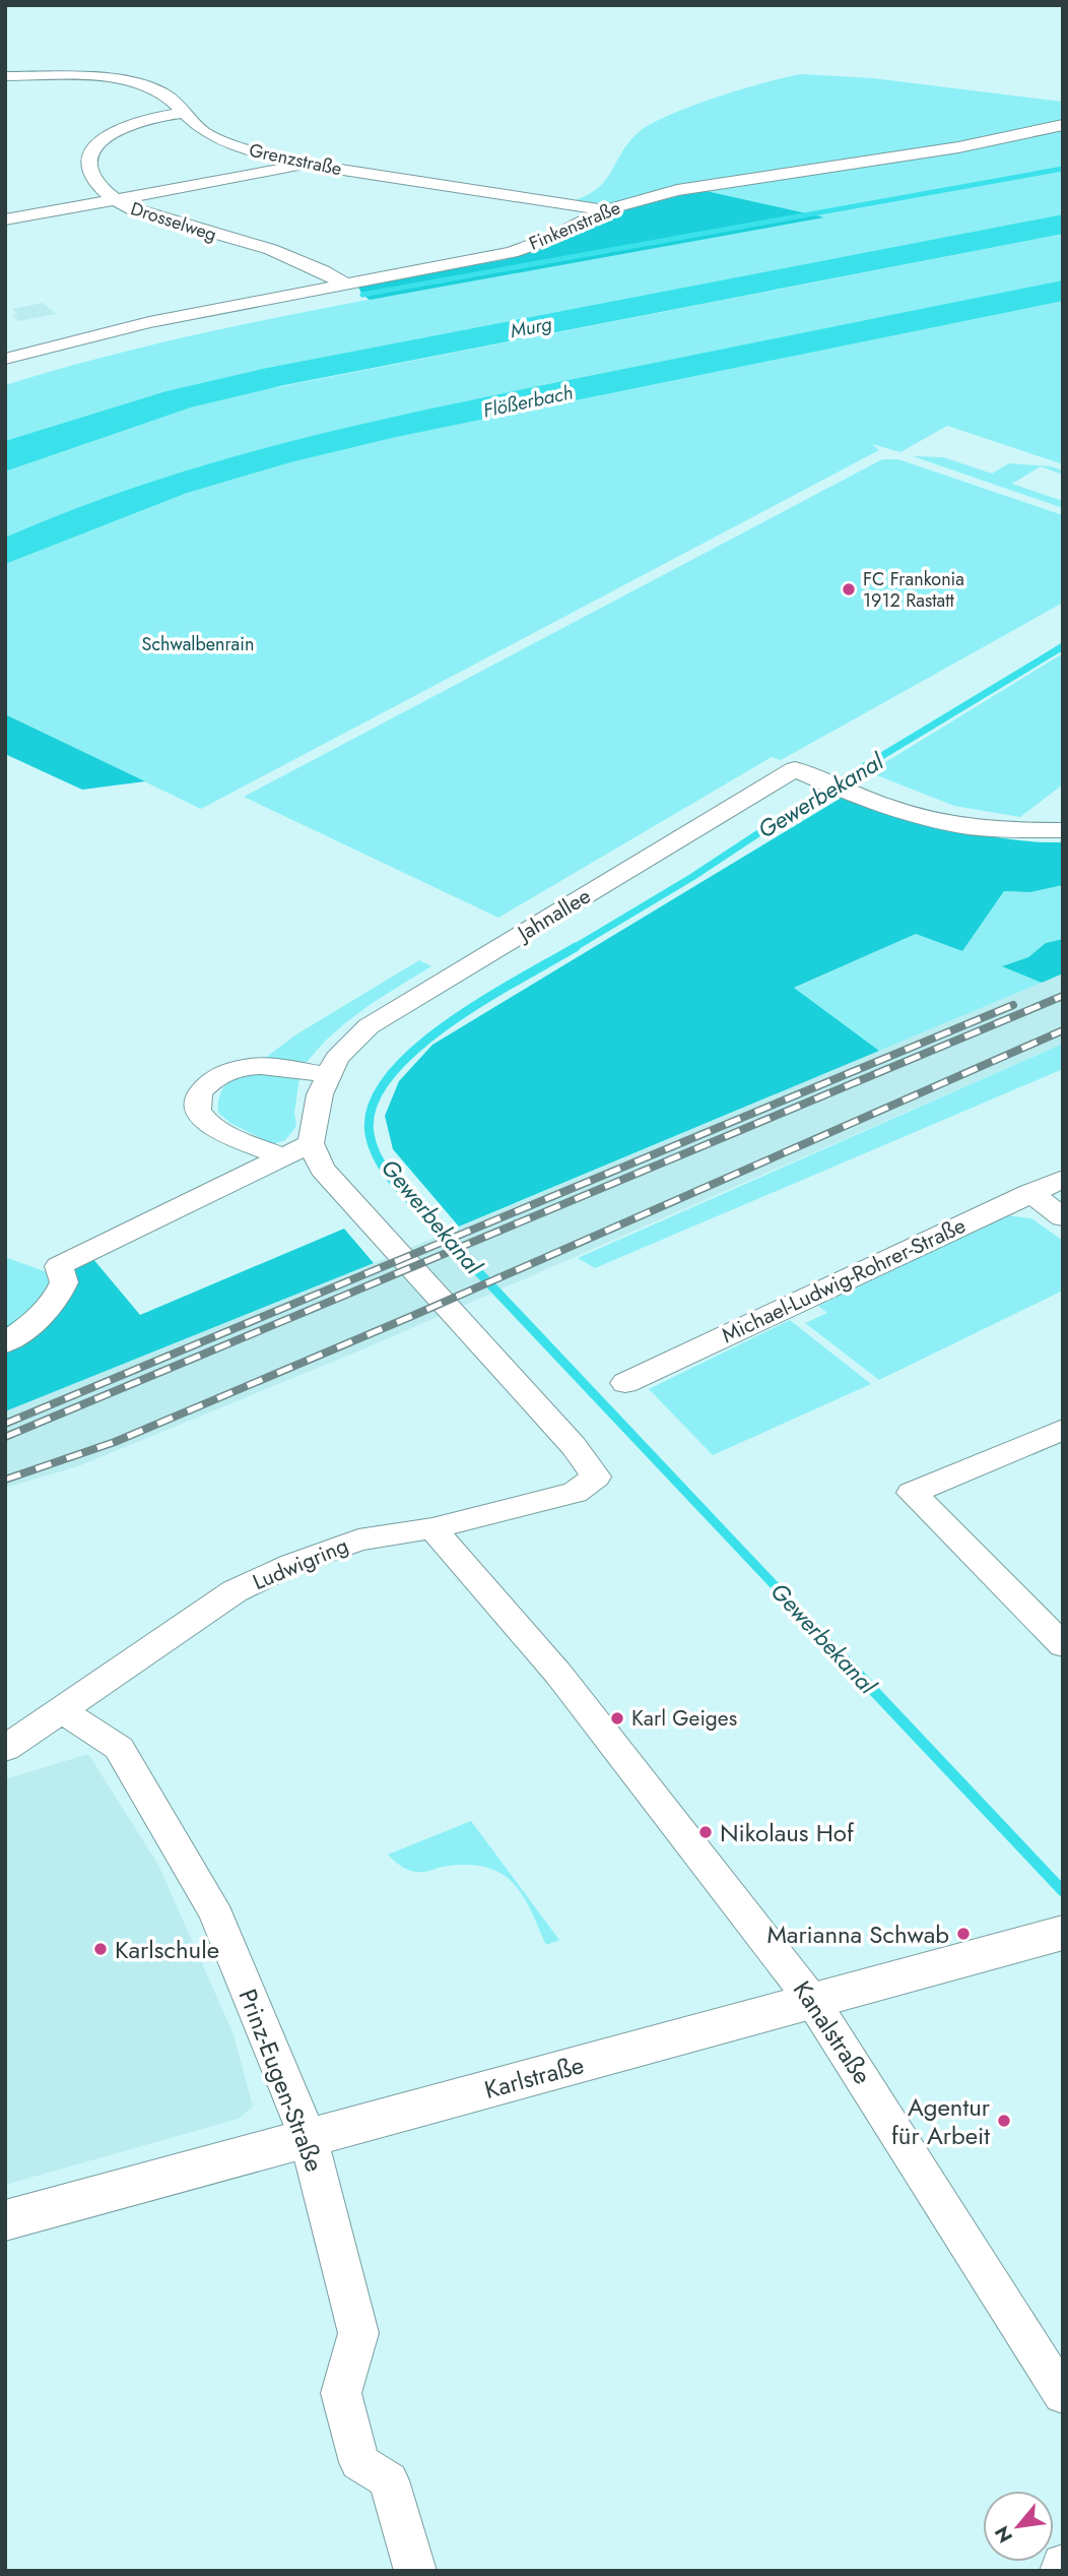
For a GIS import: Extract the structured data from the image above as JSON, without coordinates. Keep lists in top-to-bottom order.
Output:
{
  "streets": {
    "street": [
      "Grenzstraße",
      "Drosselweg",
      "Finkenstraße",
      "Jahnallee",
      "Michael-Ludwig-Rohrer-Straße",
      "Ludwigring",
      "Kanalstraße",
      "Karlstraße",
      "Prinz-Eugen-Straße"
    ]
  },
  "crossings": [
    ["Grenzstraße", "Drosselweg"],
    ["Grenzstraße", "Finkenstraße"],
    ["Drosselweg", "Finkenstraße"],
    ["Jahnallee", "Ludwigring"],
    ["Ludwigring", "Kanalstraße"],
    ["Ludwigring", "Prinz-Eugen-Straße"],
    ["Kanalstraße", "Karlstraße"],
    ["Karlstraße", "Prinz-Eugen-Straße"]
  ],
  "water": ["Murg", "Flößerbach", "Gewerbekanal"],
  "parks": ["Schwalbenrain"],
  "places": [
    "FC Frankonia 1912 Rastatt",
    "Karl Geiges",
    "Nikolaus Hof",
    "Marianna Schwab",
    "Karlschule",
    "Agentur für Arbeit"
  ],
  "north": "bottom left"
}
